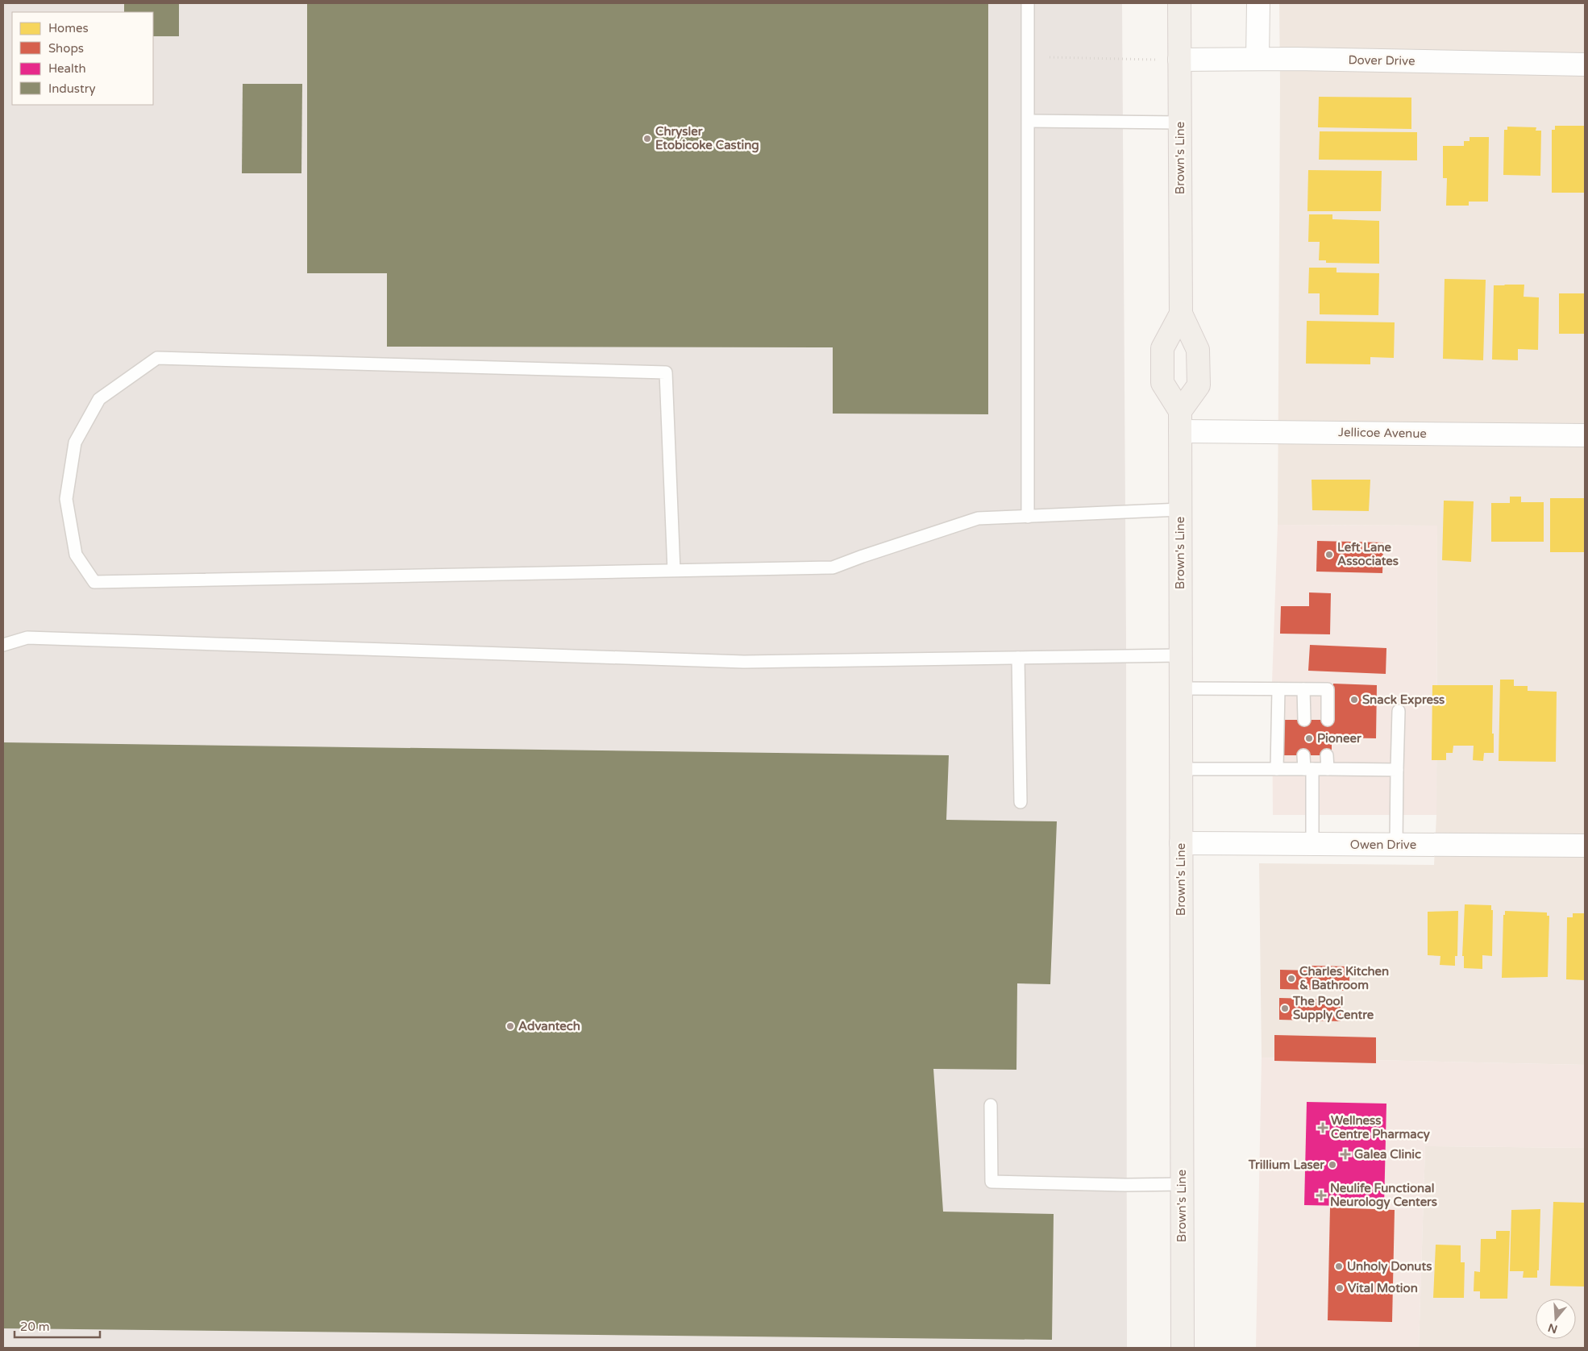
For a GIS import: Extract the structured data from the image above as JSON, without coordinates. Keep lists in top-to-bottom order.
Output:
{
  "streets": {
    "main road": ["Brown's Line"],
    "street": ["Dover Drive", "Jellicoe Avenue", "Owen Drive"]
  },
  "crossings": [
    ["Dover Drive", "Brown's Line"],
    ["Brown's Line", "Jellicoe Avenue"],
    ["Brown's Line", "Owen Drive"]
  ],
  "places": {
    "other": [
      "Chrysler Etobicoke Casting",
      "Left Lane Associates",
      "Snack Express",
      "Pioneer",
      "Charles Kitchen & Bathroom",
      "The Pool Supply Centre",
      "Advantech",
      "Trillium Laser",
      "Unholy Donuts",
      "Vital Motion"
    ],
    "health": ["Wellness Centre Pharmacy", "Galea Clinic", "Neulife Functional Neurology Centers"]
  },
  "legend": [
    "Homes",
    "Shops",
    "Health",
    "Industry"
  ],
  "scale_bar": "20 m",
  "north": "bottom"
}
